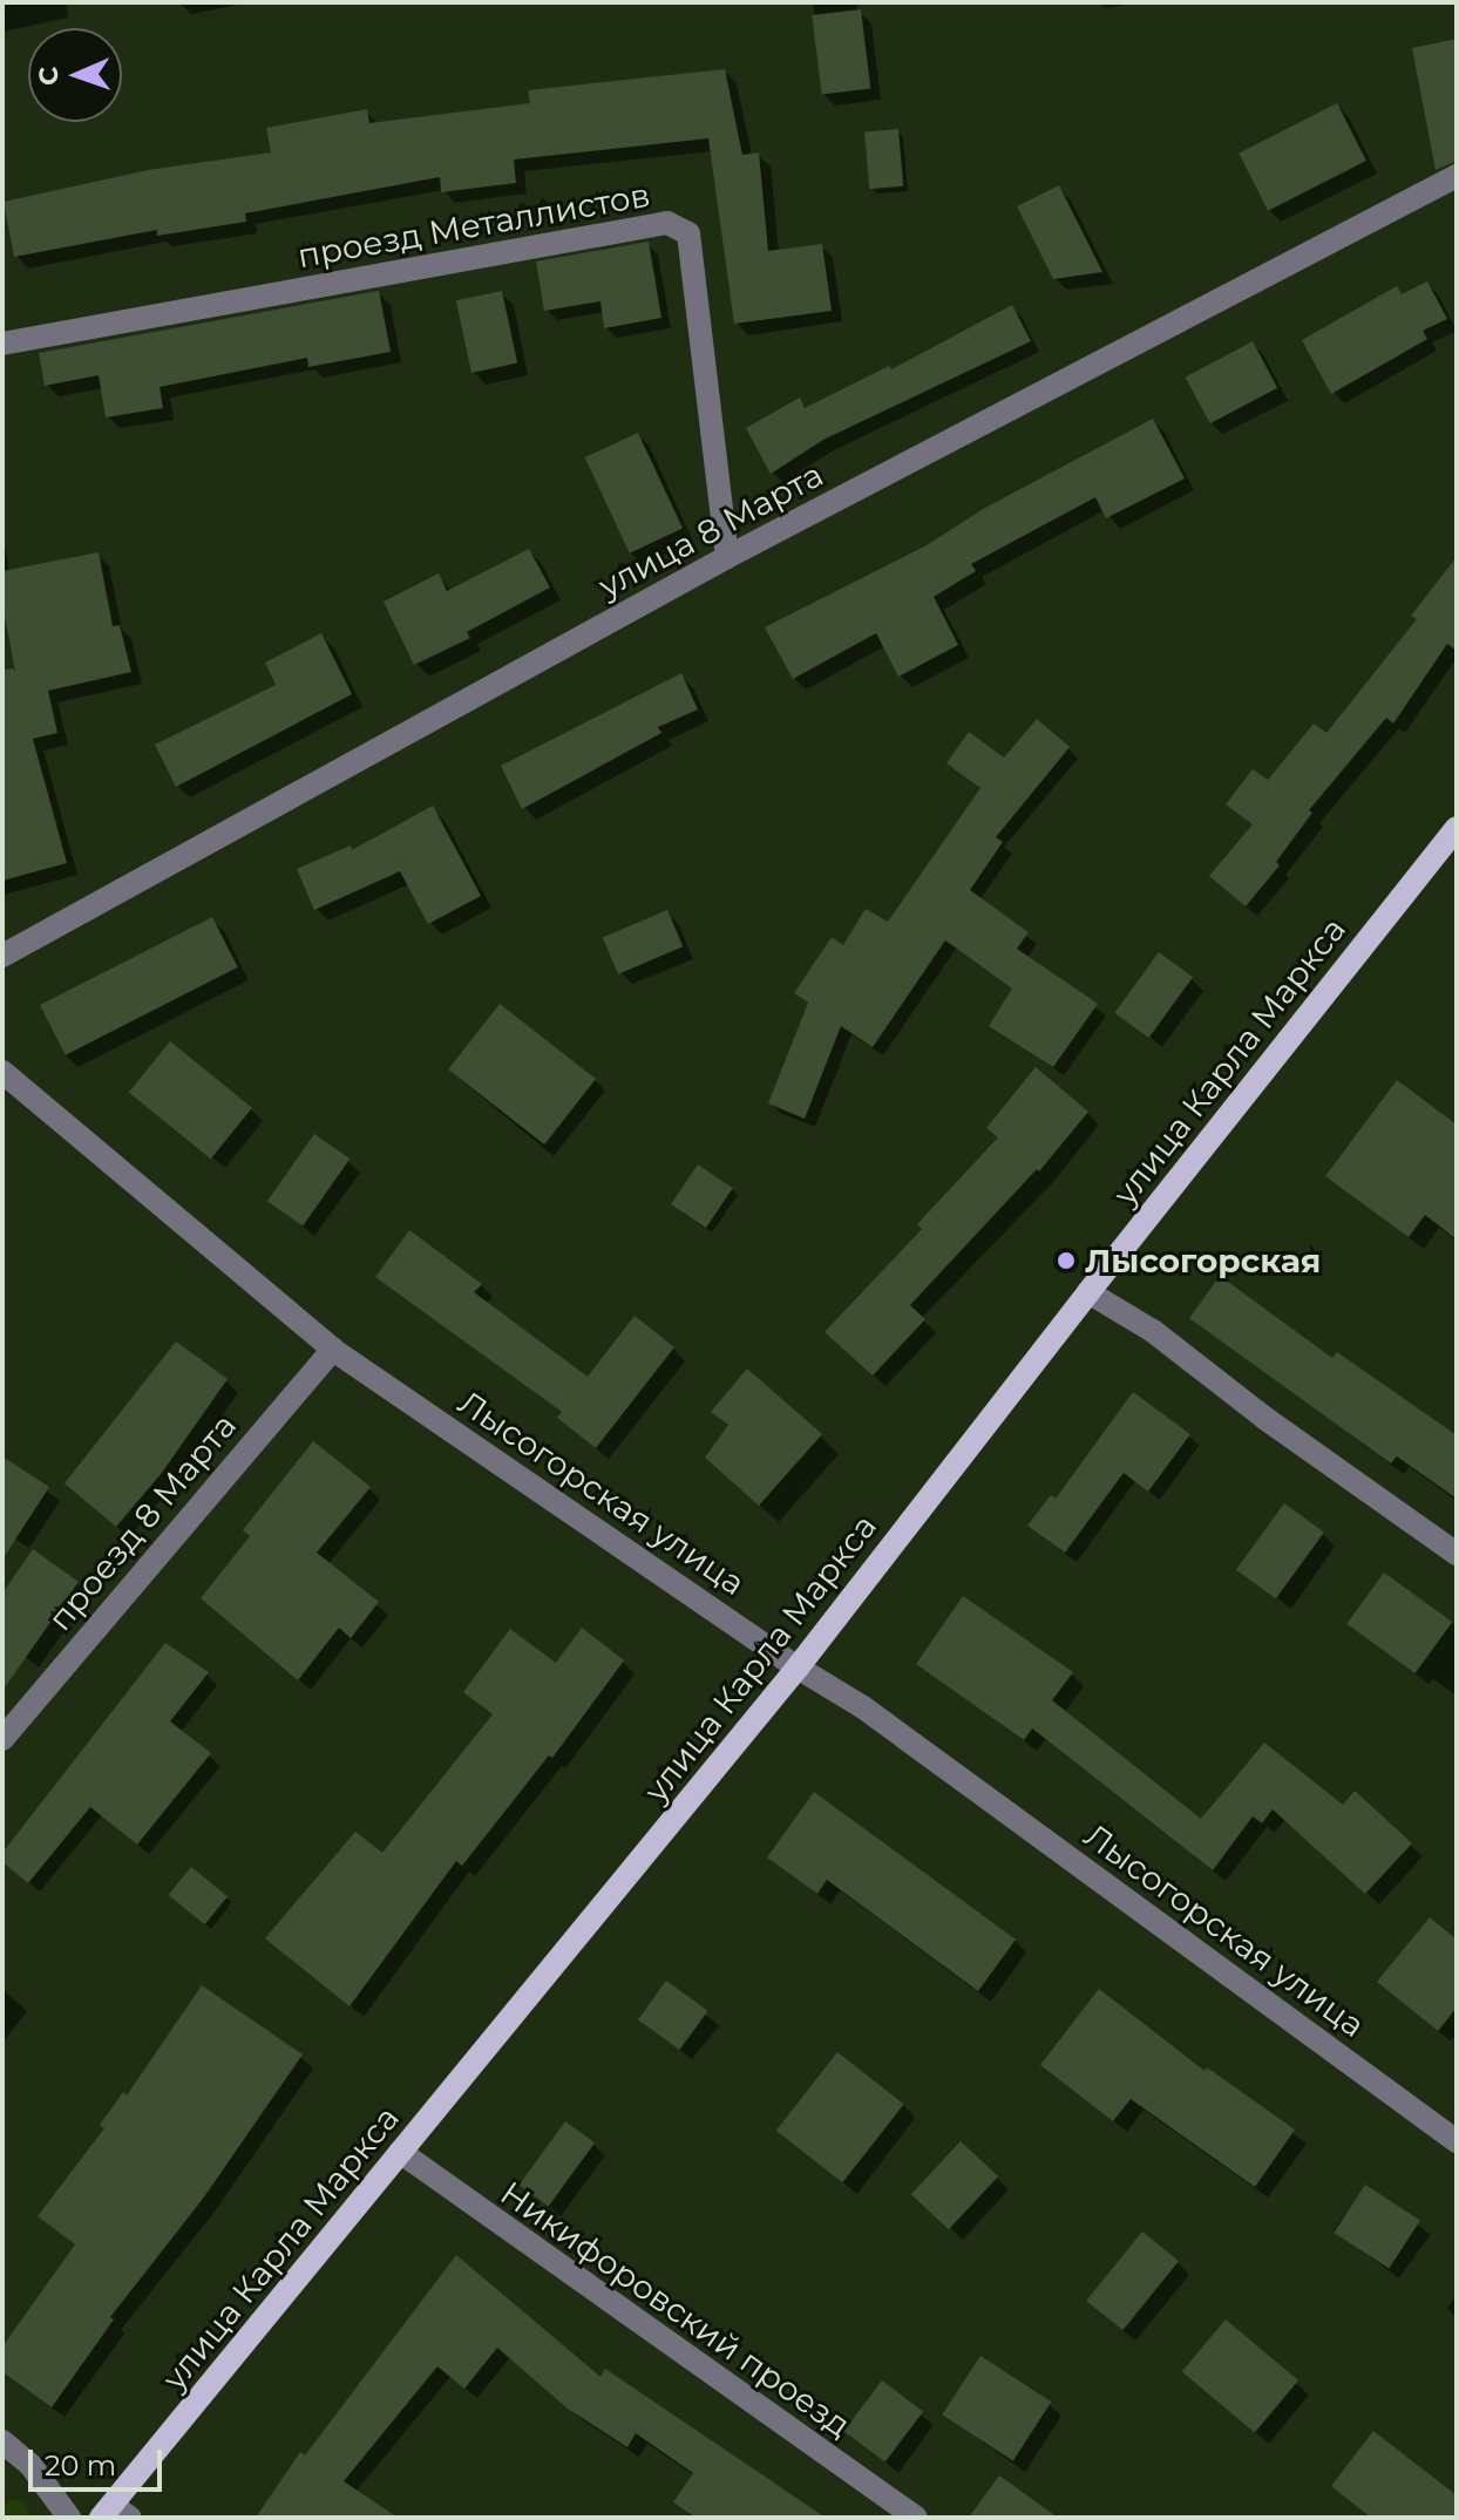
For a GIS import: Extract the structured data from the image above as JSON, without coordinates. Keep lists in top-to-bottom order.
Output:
{
  "streets": {
    "main road": ["улица Карла Маркса"],
    "street": [
      "проезд Металлистов",
      "улица 8 Марта",
      "Лысогорская улица",
      "проезд 8 Марта",
      "Никифоровский проезд"
    ]
  },
  "crossings": [
    ["проезд Металлистов", "улица 8 Марта"],
    ["улица Карла Маркса", "Лысогорская улица"],
    ["улица Карла Маркса", "Никифоровский проезд"],
    ["Лысогорская улица", "проезд 8 Марта"]
  ],
  "places": ["Лысогорская"],
  "scale_bar": "20 m",
  "north": "left"
}
